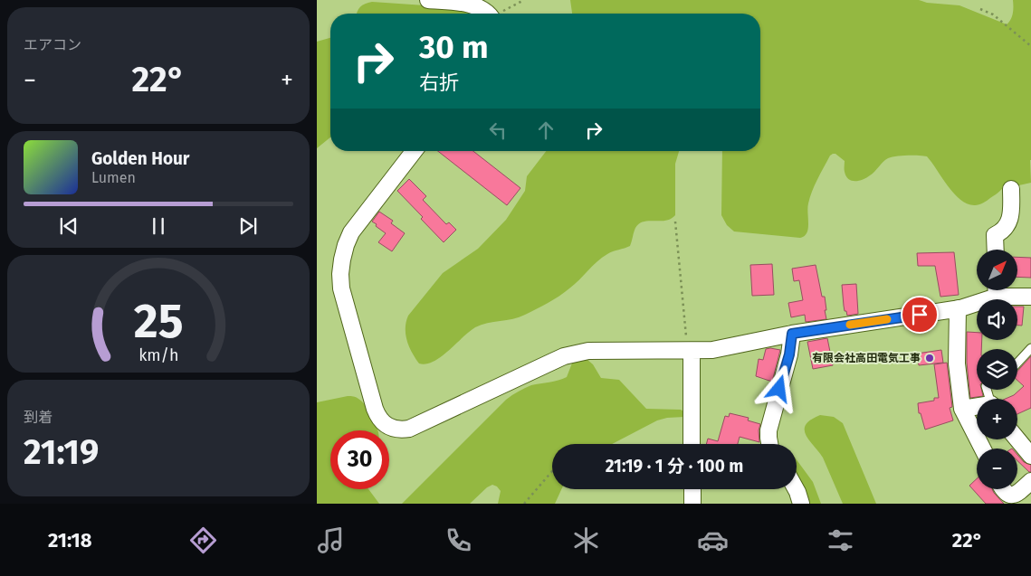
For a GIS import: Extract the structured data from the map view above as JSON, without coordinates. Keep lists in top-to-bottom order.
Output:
{
  "places": ["有限会社高田電気工事"],
  "north": "top right",
  "page": {
    "tile": [
      "エアコン",
      ["到着", "21:19"]
    ],
    "turn": ["30 m", "右折"],
    "heat": ["−", "22°", "+"],
    "song": ["Golden Hour", "Lumen"],
    "map_buttons": ["+", "−"],
    "limit": "30",
    "trip": "21:19 · 1 分 · 100 m",
    "tabs": ["21:18", "22°"],
    "gauge": ["25", "km/h"]
  }
}
